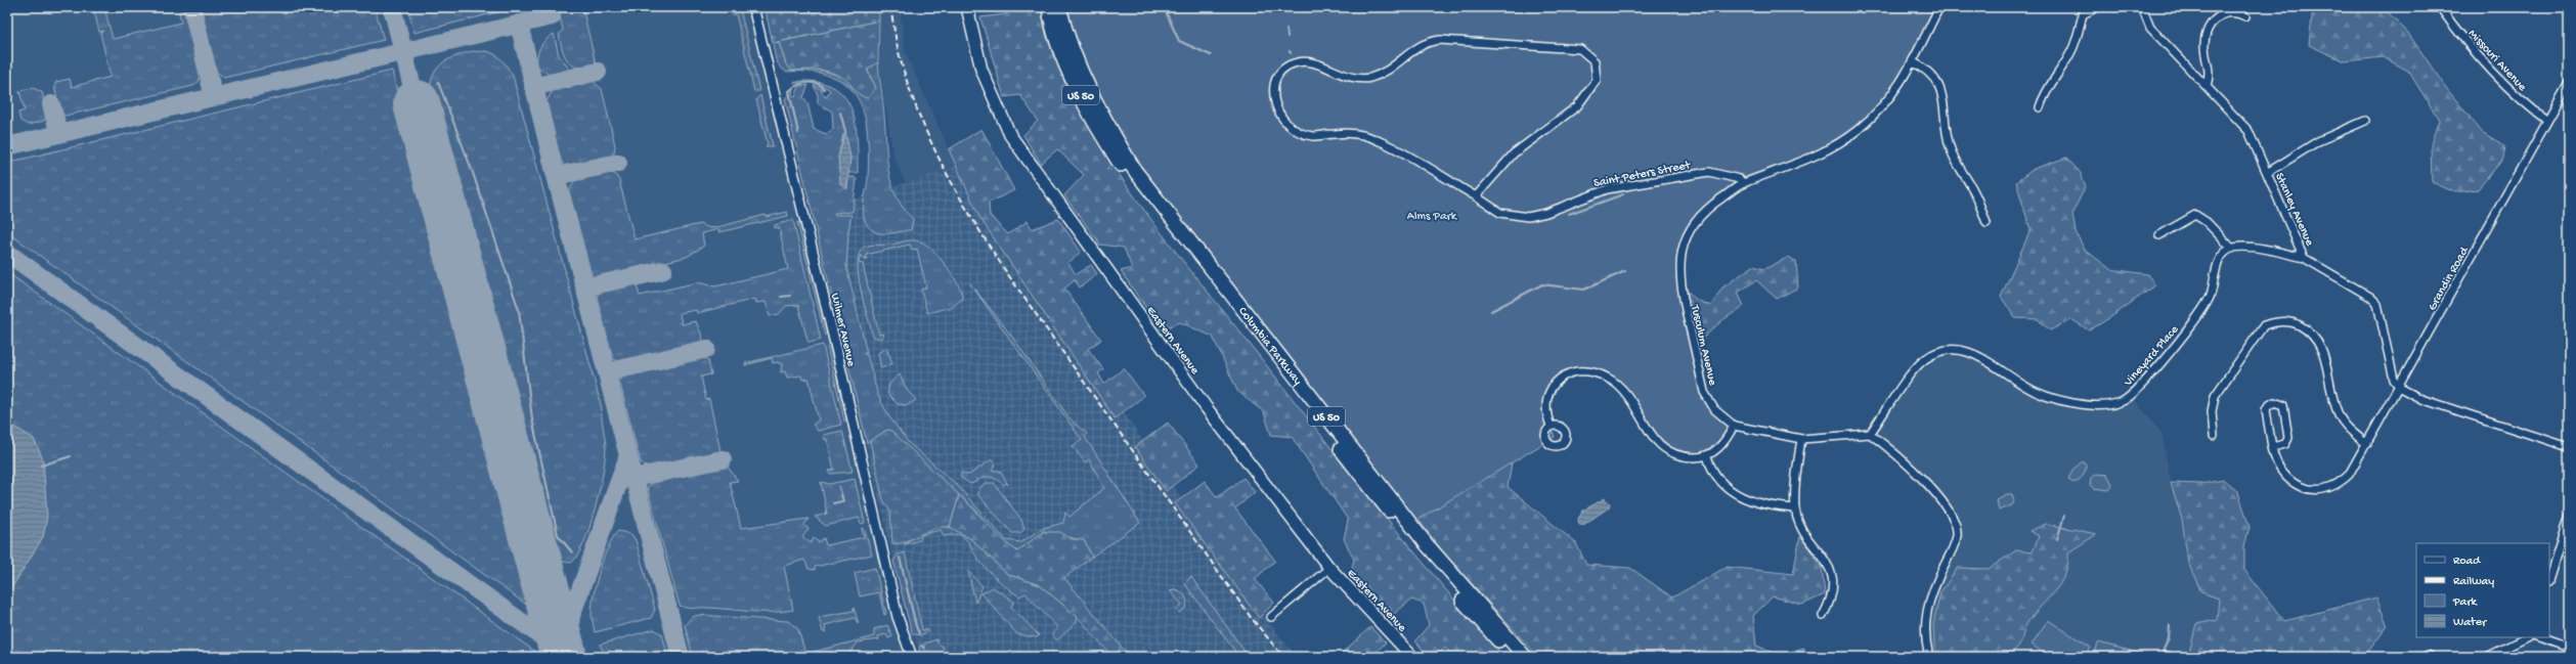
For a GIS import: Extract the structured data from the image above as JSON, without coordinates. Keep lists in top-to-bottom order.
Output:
{
  "streets": {
    "highway": ["US 50", "Columbia Parkway"],
    "main road": ["Eastern Avenue"],
    "street": [
      "Missouri Avenue",
      "Saint Peters Street",
      "Stanley Avenue",
      "Grandin Road",
      "Wilmer Avenue",
      "Tusculum Avenue",
      "Vineyard Place"
    ]
  },
  "crossings": [
    ["Missouri Avenue", "Grandin Road"],
    ["Saint Peters Street", "Tusculum Avenue"],
    ["Stanley Avenue", "Grandin Road"],
    ["Tusculum Avenue", "Vineyard Place"]
  ],
  "parks": ["Alms Park"],
  "legend": [
    "Road",
    "Railway",
    "Park",
    "Water"
  ]
}
